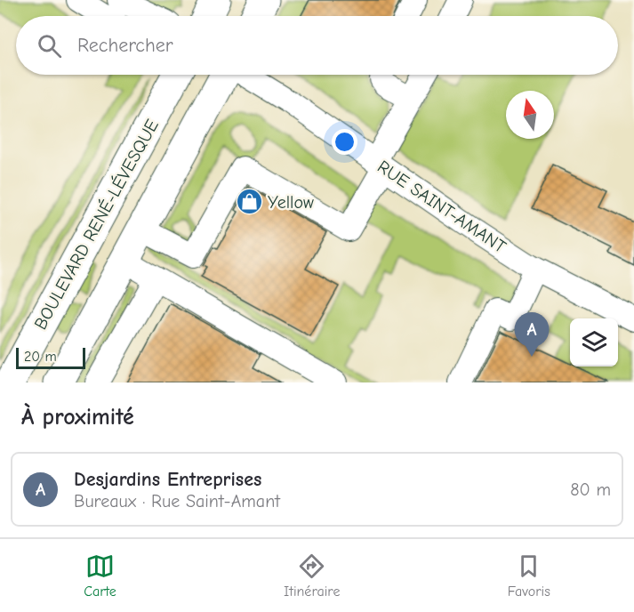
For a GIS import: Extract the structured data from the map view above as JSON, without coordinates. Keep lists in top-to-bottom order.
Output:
{
  "streets": {
    "main road": ["BOULEVARD RENÉ-LÉVESQUE"],
    "street": ["RUE SAINT-AMANT"]
  },
  "places": {
    "shop": ["Yellow"]
  },
  "scale_bar": "20 m",
  "north": "top",
  "page": {
    "search": "Rechercher",
    "pins": "A",
    "scale": "20 m",
    "heading": "À proximité",
    "list": [
      {
        "mark": "A",
        "name": "Desjardins Entreprises",
        "note": "Bureaux · Rue Saint-Amant",
        "value": "80 m"
      }
    ],
    "nav": ["Carte", "Itinéraire", "Favoris"]
  }
}
